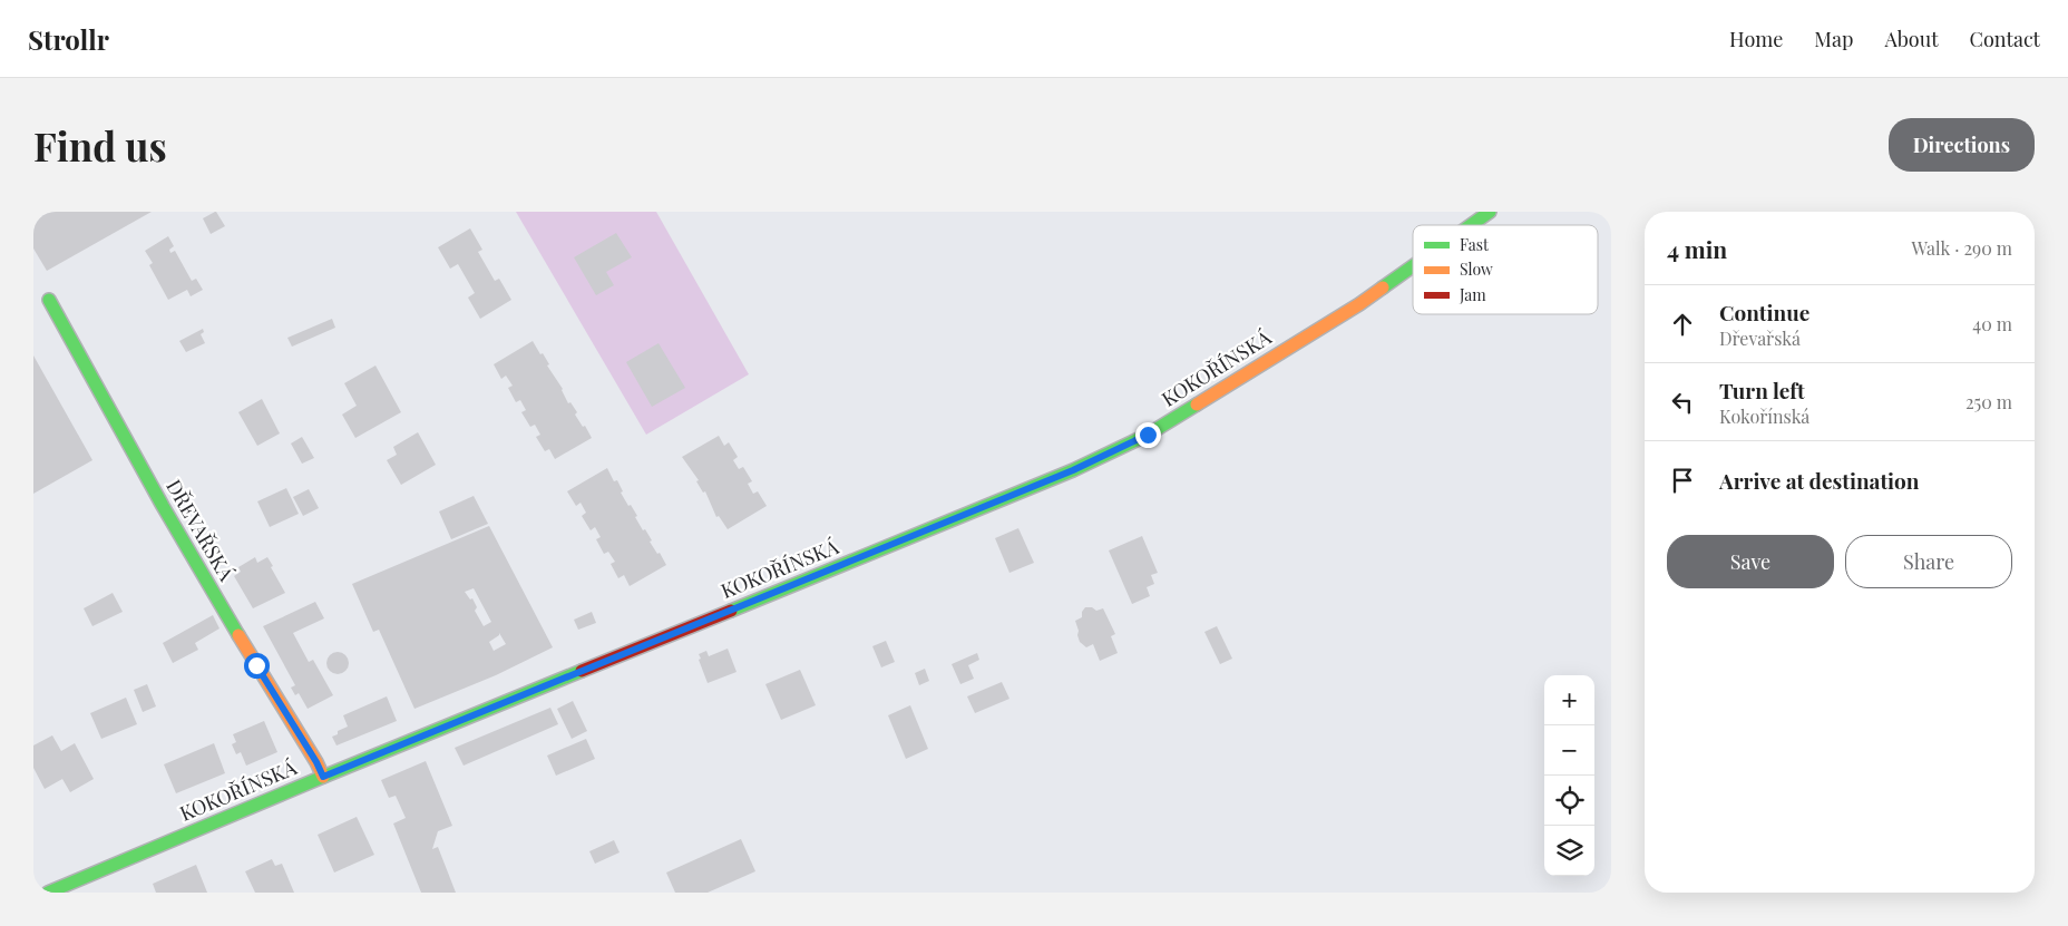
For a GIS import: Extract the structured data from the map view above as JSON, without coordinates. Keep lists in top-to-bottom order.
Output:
{
  "streets": {
    "main road": ["KOKOŘÍNSKÁ", "DŘEVAŘSKÁ"]
  },
  "crossings": [
    ["KOKOŘÍNSKÁ", "DŘEVAŘSKÁ"]
  ],
  "legend": ["Fast", "Slow", "Jam"],
  "page": {
    "header": "Strollr",
    "nav": [
      "Home",
      "Map",
      "About",
      "Contact"
    ],
    "buttons": [
      "Directions",
      ["Save", "Share"]
    ],
    "title": "Find us",
    "heading": ["4 min", "Walk · 290 m"],
    "list": [
      ["Continue", "Dřevařská", "40 m"],
      ["Turn left", "Kokořínská", "250 m"],
      "Arrive at destination"
    ],
    "map_buttons": ["+", "−"]
  }
}
